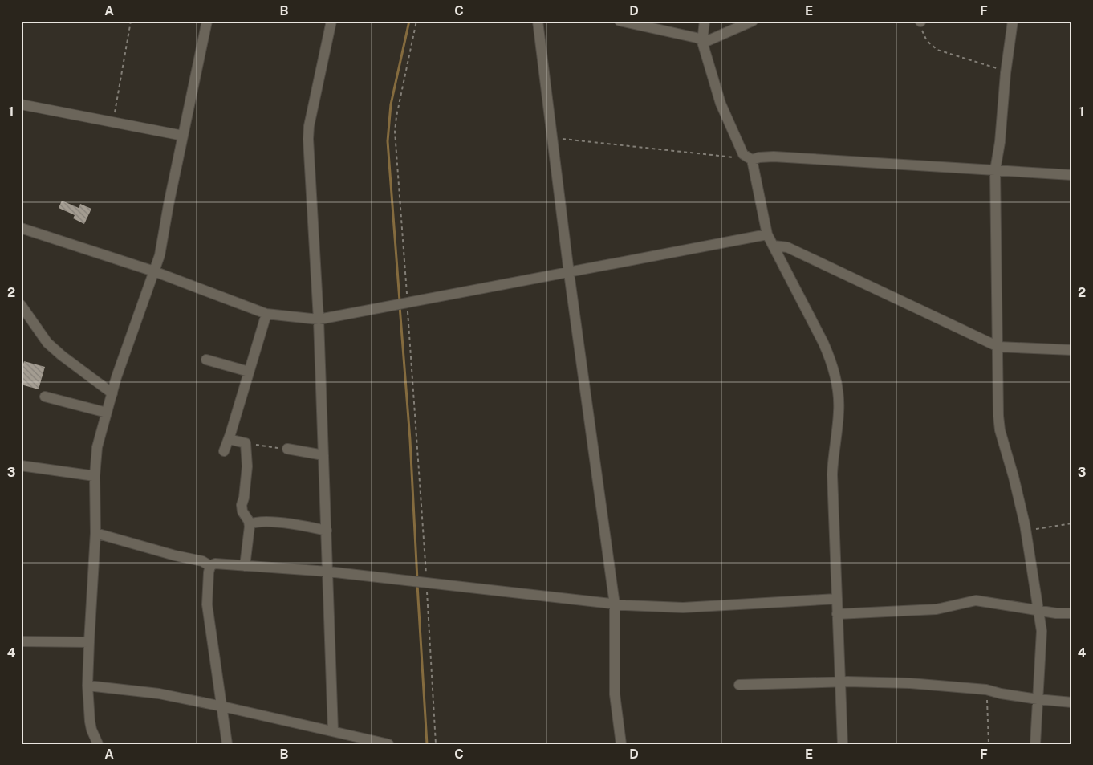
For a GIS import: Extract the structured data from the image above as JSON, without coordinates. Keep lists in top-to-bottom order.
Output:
{
  "grid": {
    "columns": [
      "A",
      "B",
      "C",
      "D",
      "E",
      "F"
    ],
    "rows": [
      "1",
      "2",
      "3",
      "4"
    ]
  }
}
